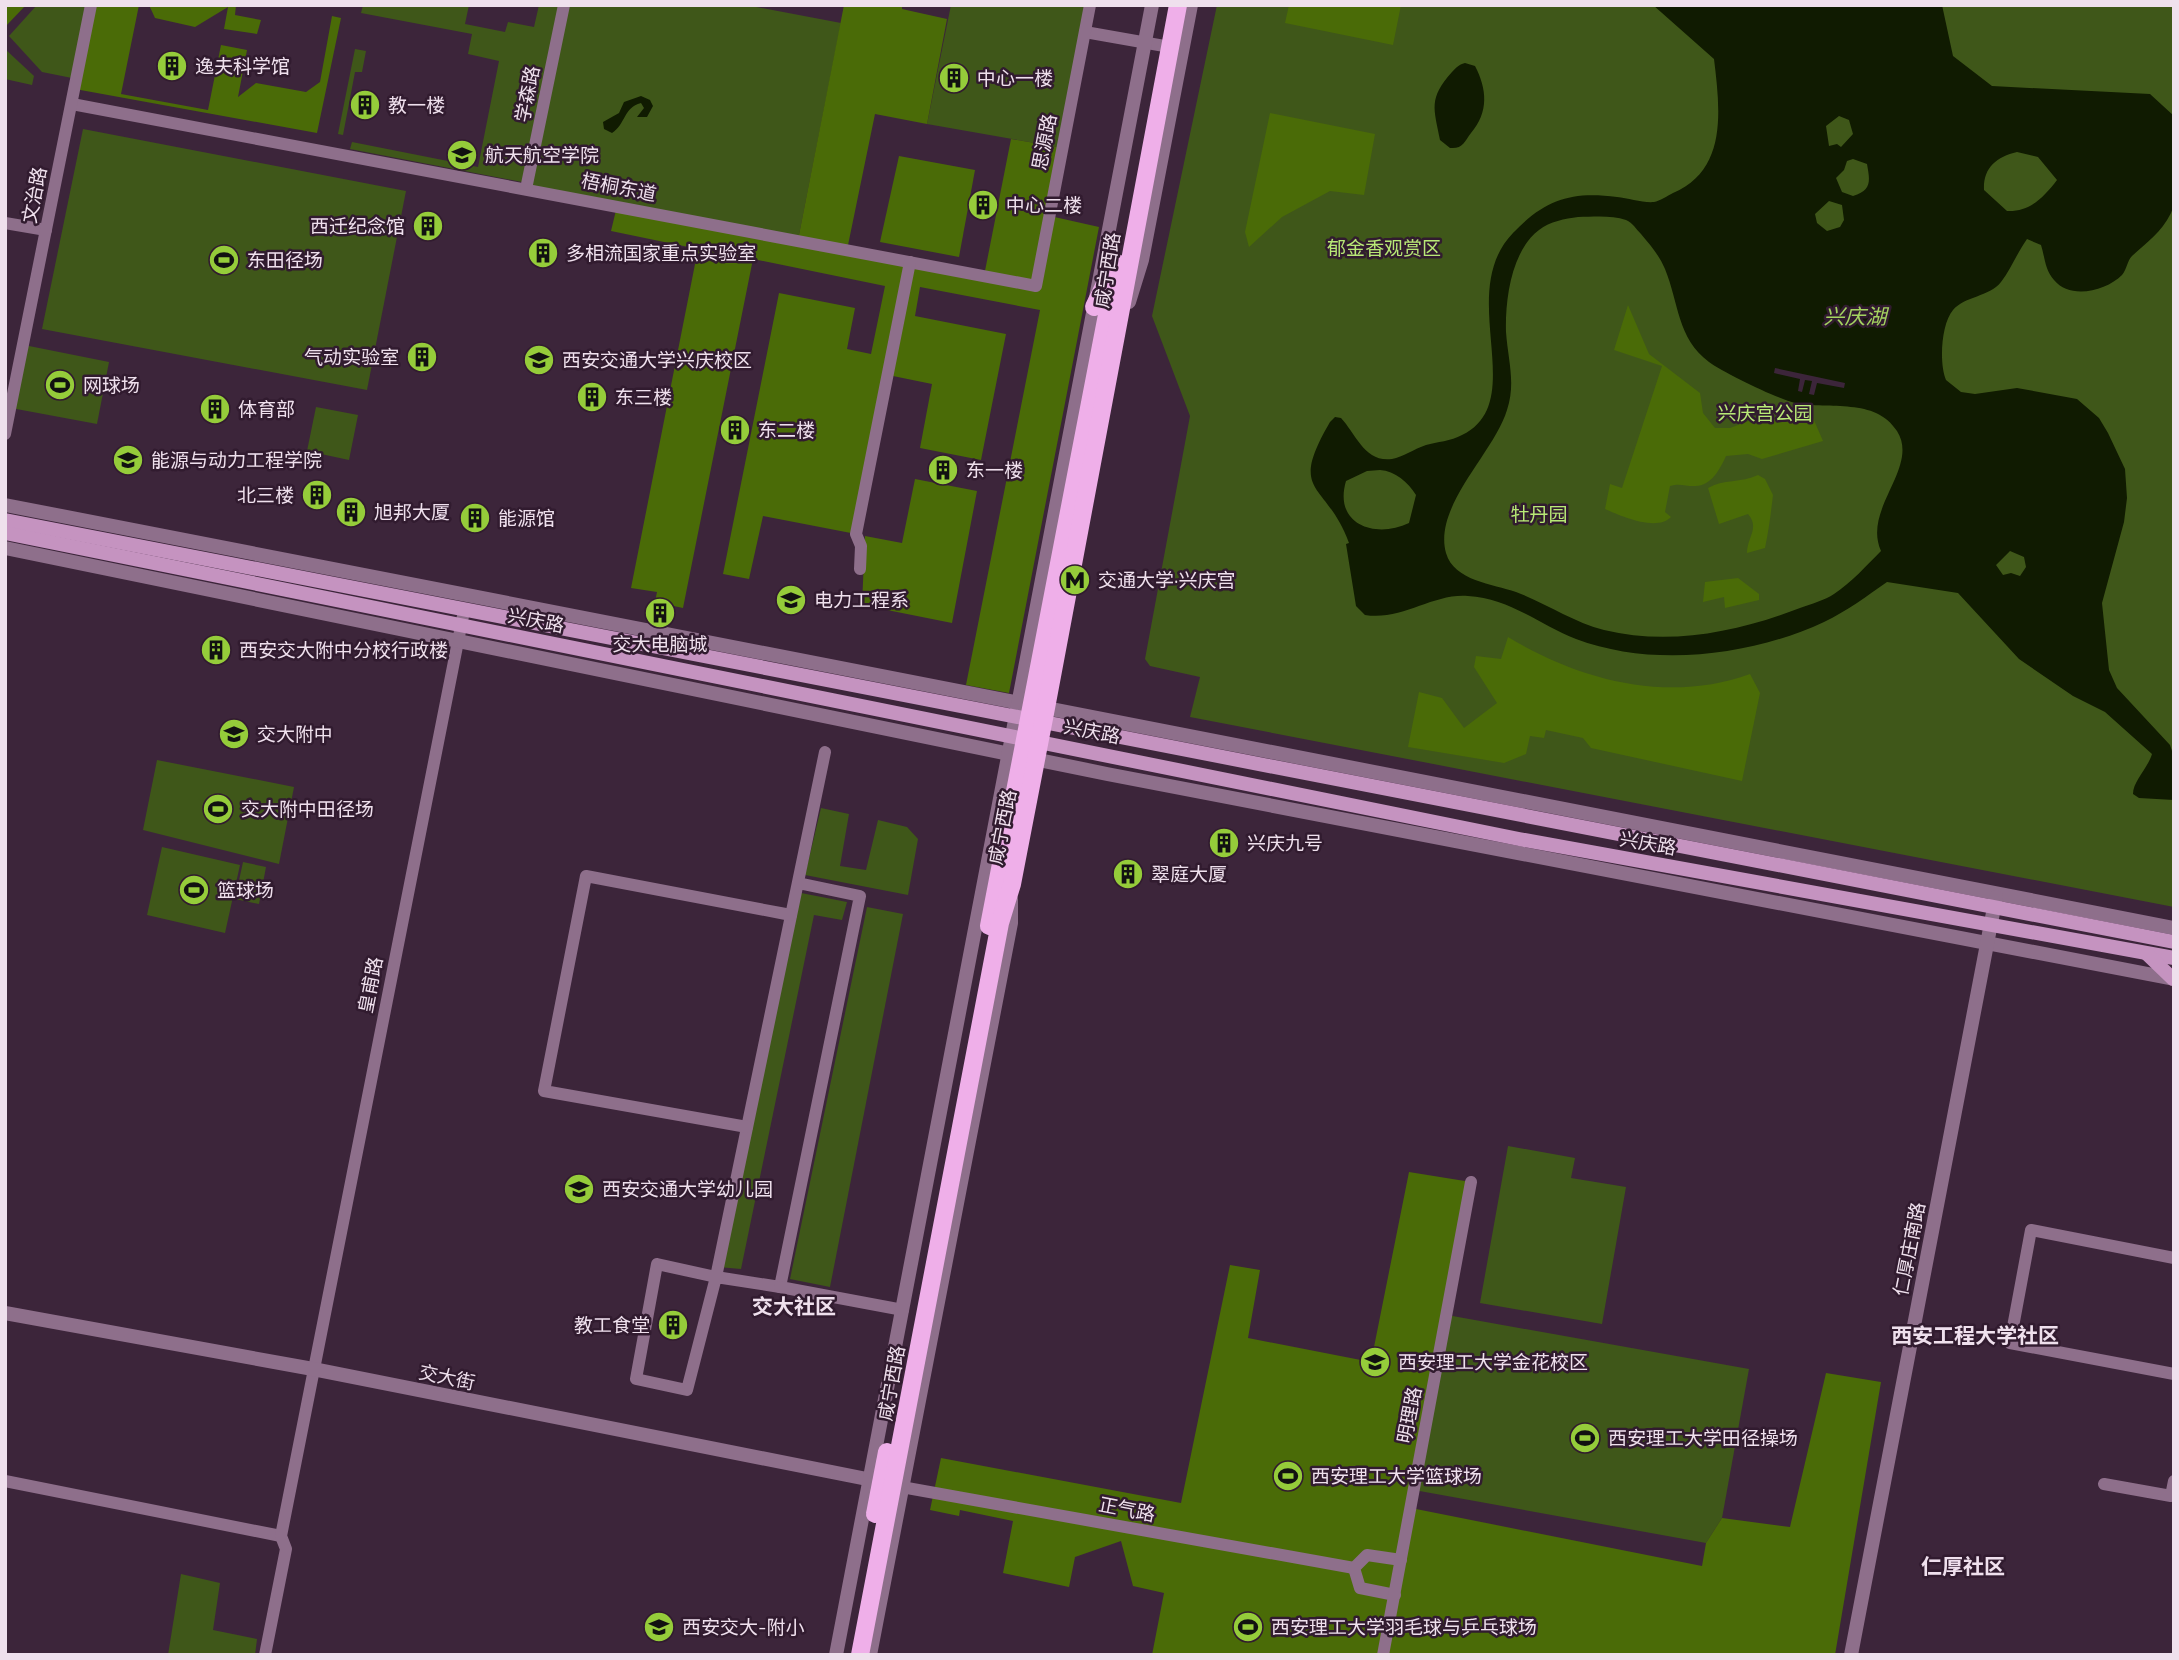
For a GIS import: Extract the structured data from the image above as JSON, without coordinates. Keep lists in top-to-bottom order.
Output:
{
  "streets": {
    "main road": ["咸宁西路", "兴庆路"],
    "street": [
      "学森路",
      "思源路",
      "梧桐东道",
      "文治路",
      "皇甫路",
      "仁厚庄南路",
      "交大街",
      "明理路",
      "正气路"
    ]
  },
  "crossings": [
    ["学森路", "梧桐东道"],
    ["思源路", "梧桐东道"],
    ["梧桐东道", "文治路"],
    ["咸宁西路", "兴庆路"],
    ["咸宁西路", "交大街"],
    ["咸宁西路", "正气路"],
    ["兴庆路", "皇甫路"],
    ["兴庆路", "仁厚庄南路"],
    ["皇甫路", "交大街"],
    ["交大街", "正气路"]
  ],
  "districts": ["交大社区", "西安工程大学社区", "仁厚社区"],
  "water": ["兴庆湖"],
  "parks": ["郁金香观赏区", "兴庆宫公园", "牡丹园"],
  "places": {
    "building": [
      "逸夫科学馆",
      "中心一楼",
      "教一楼",
      "中心二楼",
      "西迁纪念馆",
      "多相流国家重点实验室",
      "气动实验室",
      "东三楼",
      "体育部",
      "东二楼",
      "东一楼",
      "北三楼",
      "旭邦大厦",
      "能源馆",
      "交大电脑城",
      "西安交大附中分校行政楼",
      "兴庆九号",
      "翠庭大厦",
      "教工食堂"
    ],
    "school or university": [
      "航天航空学院",
      "西安交通大学兴庆校区",
      "能源与动力工程学院",
      "电力工程系",
      "交大附中",
      "西安交通大学幼儿园",
      "西安理工大学金花校区",
      "西安交大-附小"
    ],
    "sports": [
      "东田径场",
      "网球场",
      "交大附中田径场",
      "篮球场",
      "西安理工大学田径操场",
      "西安理工大学篮球场",
      "西安理工大学羽毛球与乒乓球场"
    ],
    "metro station": ["交通大学·兴庆宫"]
  }
}
